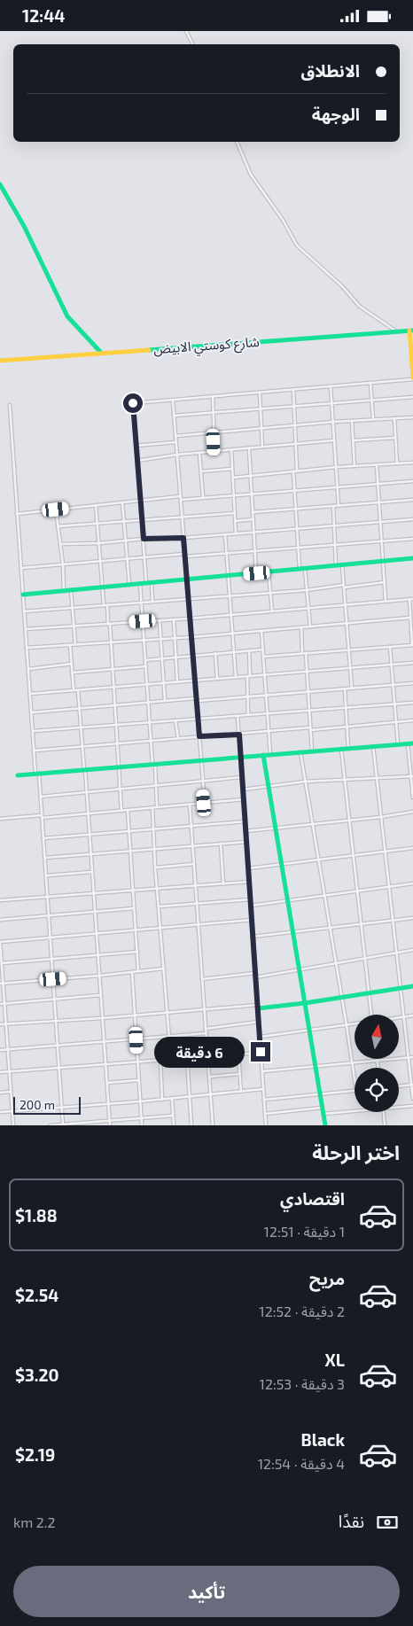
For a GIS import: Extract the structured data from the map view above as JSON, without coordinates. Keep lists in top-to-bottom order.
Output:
{
  "streets": {
    "main road": ["شارع كوستي الابيض"]
  },
  "scale_bar": "200 m",
  "north": "top",
  "page": {
    "status": "12:44",
    "banner": ["الانطلاق", "الوجهة"],
    "bubble": "6 دقيقة",
    "scale": "200 m",
    "heading": "اختر الرحلة",
    "list": [
      {
        "name": "اقتصادي",
        "note": "1 دقيقة · 12:51",
        "value": "$1.88"
      },
      {
        "name": "مريح",
        "note": "2 دقيقة · 12:52",
        "value": "$2.54"
      },
      {
        "name": "XL",
        "note": "3 دقيقة · 12:53",
        "value": "$3.20"
      },
      {
        "name": "Black",
        "note": "4 دقيقة · 12:54",
        "value": "$2.19"
      }
    ],
    "pay": ["نقدًا", "2.2 km"],
    "buttons": "تأكيد"
  }
}
